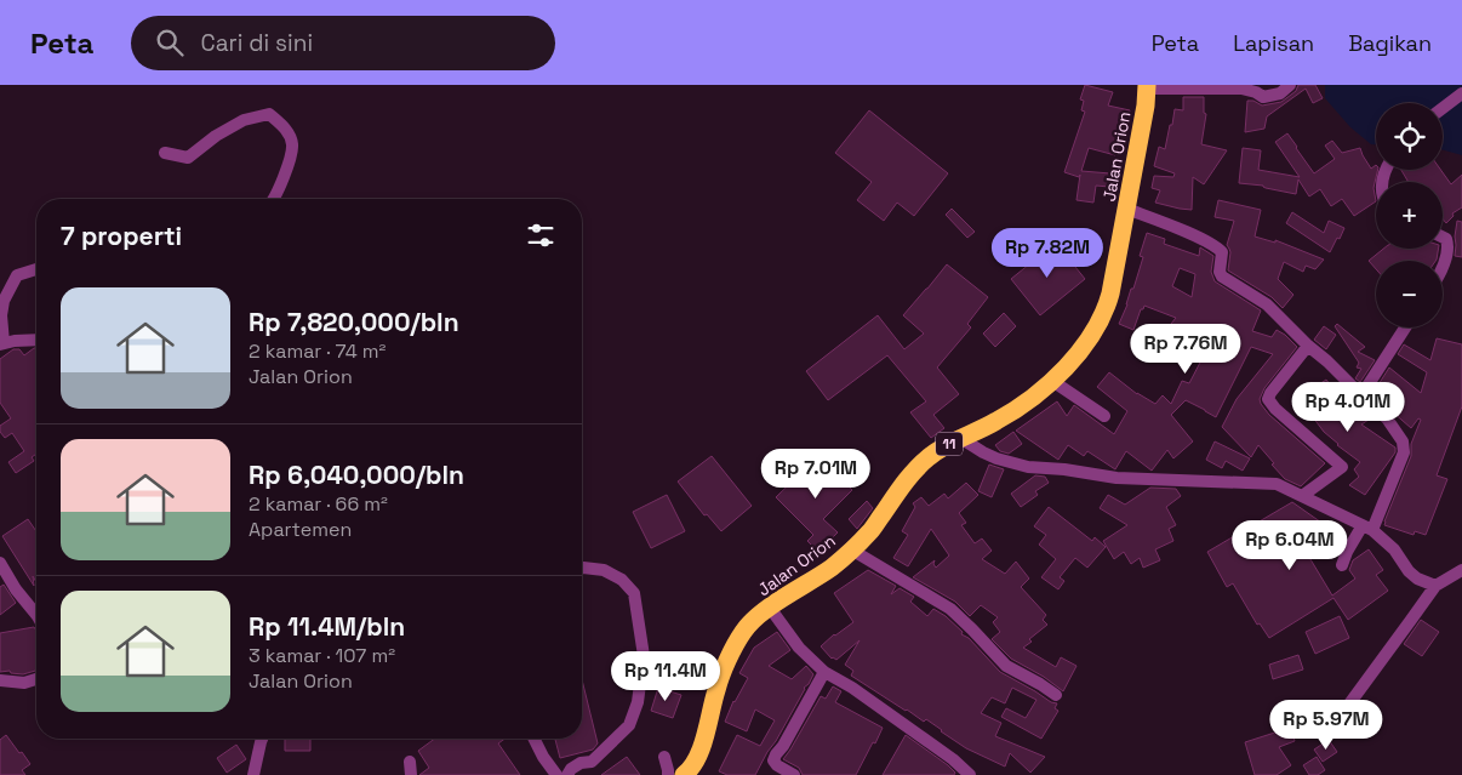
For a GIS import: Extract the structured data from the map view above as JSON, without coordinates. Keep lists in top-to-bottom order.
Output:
{
  "streets": {
    "highway": ["Jalan Orion", "11"]
  },
  "page": {
    "header": "Peta",
    "search": "Cari di sini",
    "nav": ["Peta", "Lapisan", "Bagikan"],
    "map_buttons": ["+", "−"],
    "heading": "7 properti",
    "price": [
      "Rp 7.82M",
      "Rp 7.76M",
      "Rp 4.01M",
      "Rp 7.01M",
      "Rp 6.04M",
      "Rp 11.4M",
      "Rp 5.97M"
    ],
    "list": [
      {
        "name": "Rp 7,820,000/bln",
        "note": "2 kamar · 74 m² · Jalan Orion"
      },
      {
        "name": "Rp 6,040,000/bln",
        "note": "2 kamar · 66 m² · Apartemen"
      },
      {
        "name": "Rp 11.4M/bln",
        "note": "3 kamar · 107 m² · Jalan Orion"
      }
    ]
  }
}
